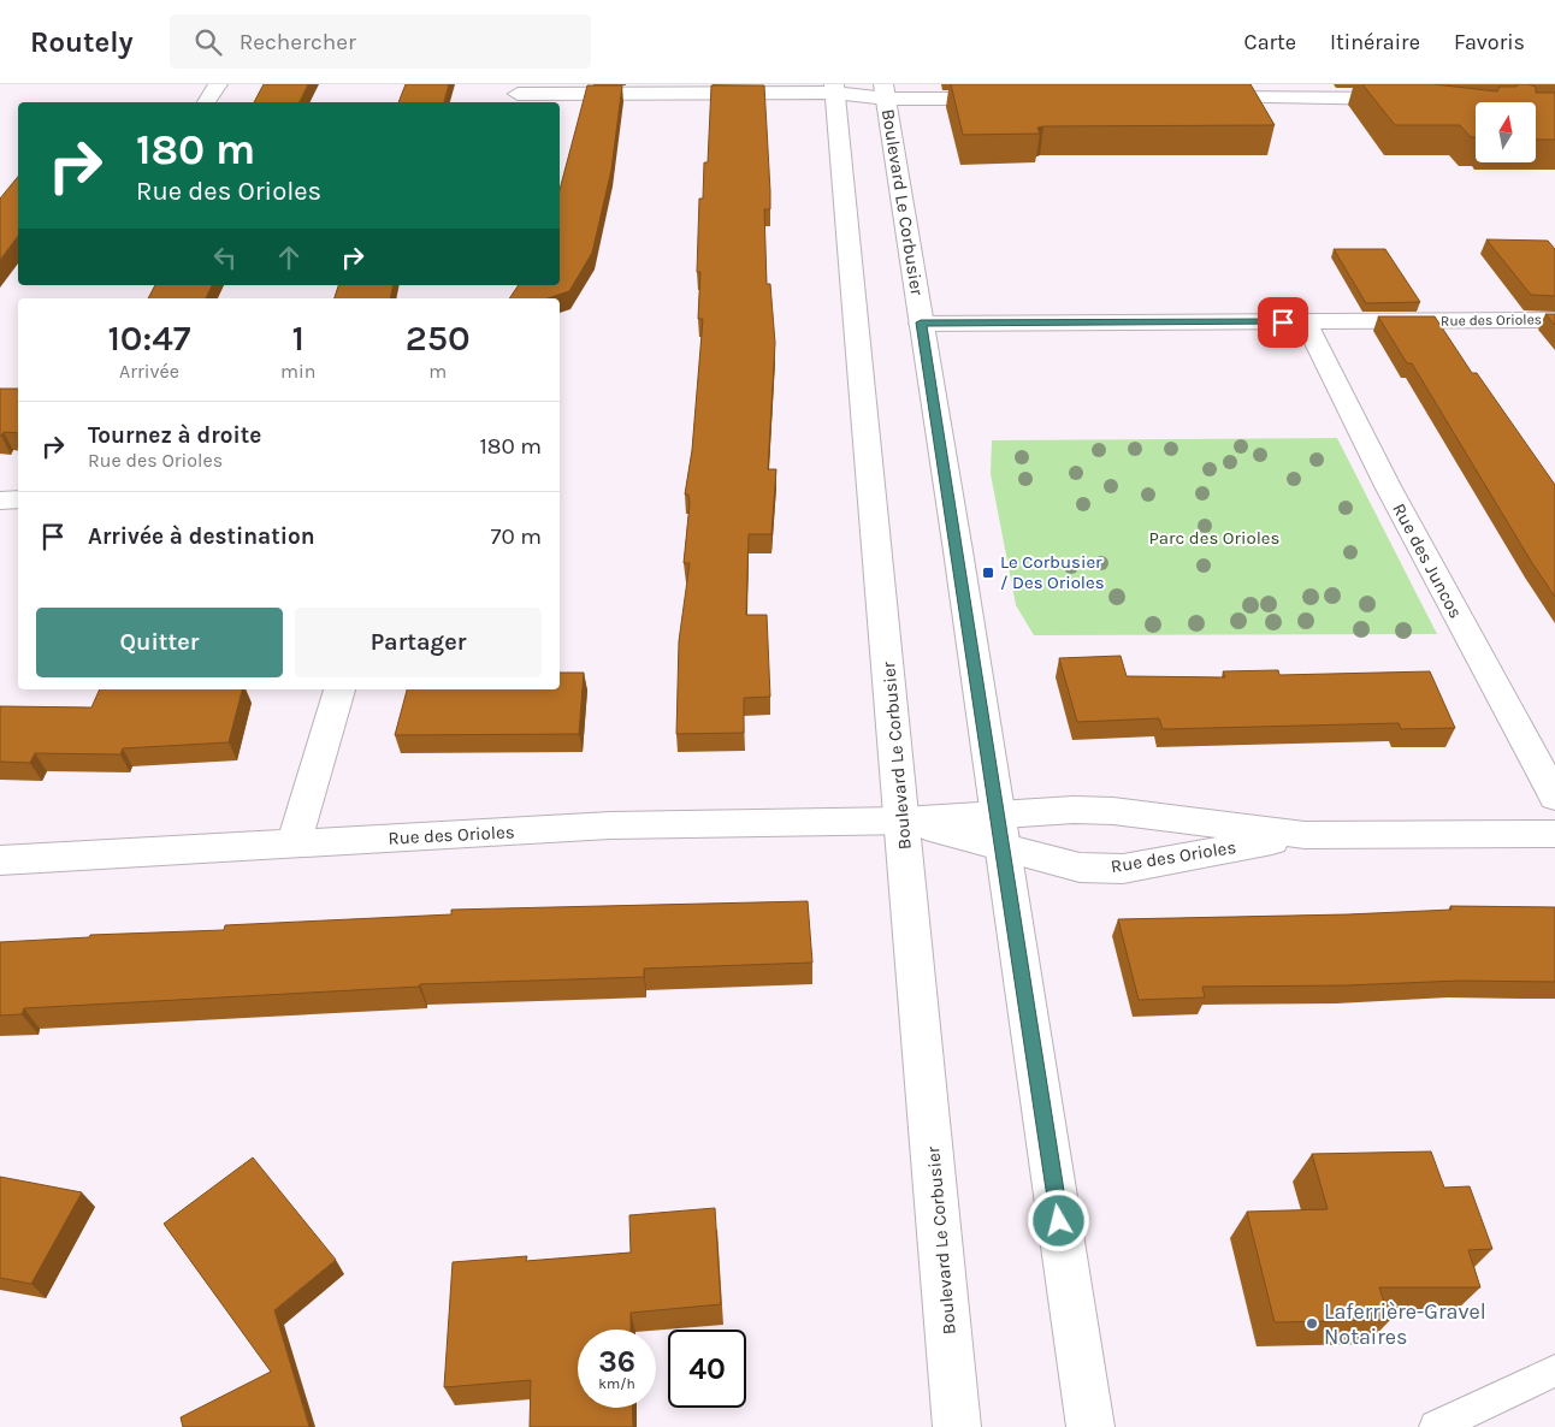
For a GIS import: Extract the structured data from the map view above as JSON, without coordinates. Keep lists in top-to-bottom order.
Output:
{
  "streets": {
    "street": ["Boulevard Le Corbusier", "Rue des Orioles", "Rue des Juncos"]
  },
  "crossings": [
    ["Boulevard Le Corbusier", "Rue des Orioles"],
    ["Rue des Orioles", "Rue des Juncos"]
  ],
  "parks": ["Parc des Orioles"],
  "places": {
    "transit": ["Le Corbusier / Des Orioles"],
    "other": ["Laferrière-Gravel Notaires"]
  },
  "north": "top",
  "page": {
    "header": "Routely",
    "search": "Rechercher",
    "nav": ["Carte", "Itinéraire", "Favoris"],
    "turn": ["180 m", "Rue des Orioles"],
    "eta": [
      "10:47",
      "Arrivée",
      "1",
      "min",
      "250",
      "m"
    ],
    "list": [
      {
        "name": "Tournez à droite",
        "note": "Rue des Orioles",
        "value": "180 m"
      },
      {
        "name": "Arrivée à destination",
        "value": "70 m"
      }
    ],
    "buttons": ["Quitter", "Partager"],
    "speed": "36 km/h",
    "limit": "40"
  }
}
